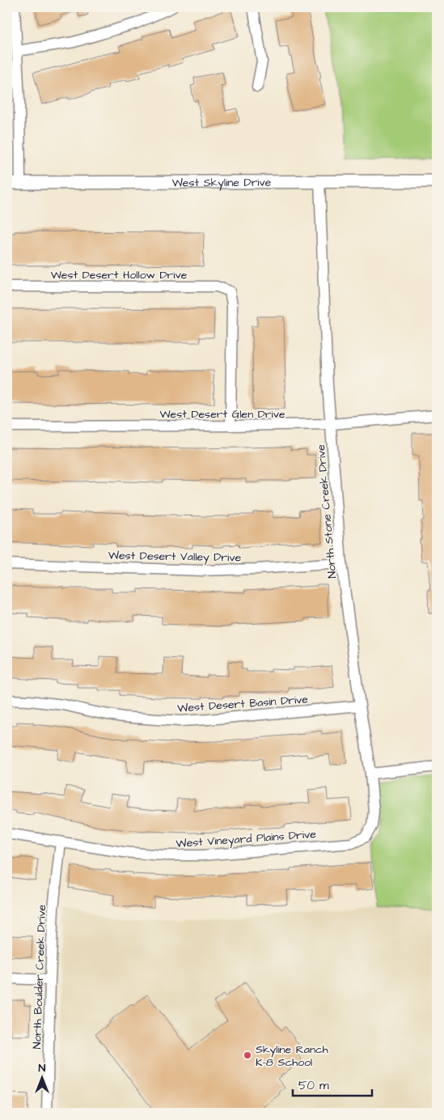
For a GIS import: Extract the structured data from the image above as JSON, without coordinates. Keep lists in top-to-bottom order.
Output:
{
  "streets": {
    "street": [
      "West Skyline Drive",
      "West Desert Hollow Drive",
      "West Desert Glen Drive",
      "North Stone Creek Drive",
      "West Desert Valley Drive",
      "West Desert Basin Drive",
      "West Vineyard Plains Drive",
      "North Boulder Creek Drive"
    ]
  },
  "crossings": [
    ["West Skyline Drive", "North Stone Creek Drive"],
    ["West Desert Hollow Drive", "West Desert Glen Drive"],
    ["West Desert Glen Drive", "North Stone Creek Drive"],
    ["North Stone Creek Drive", "West Desert Valley Drive"],
    ["North Stone Creek Drive", "West Desert Basin Drive"],
    ["North Stone Creek Drive", "West Vineyard Plains Drive"],
    ["West Vineyard Plains Drive", "North Boulder Creek Drive"]
  ],
  "places": ["Skyline Ranch K-8 School"],
  "scale_bar": "50 m",
  "north": "top"
}
